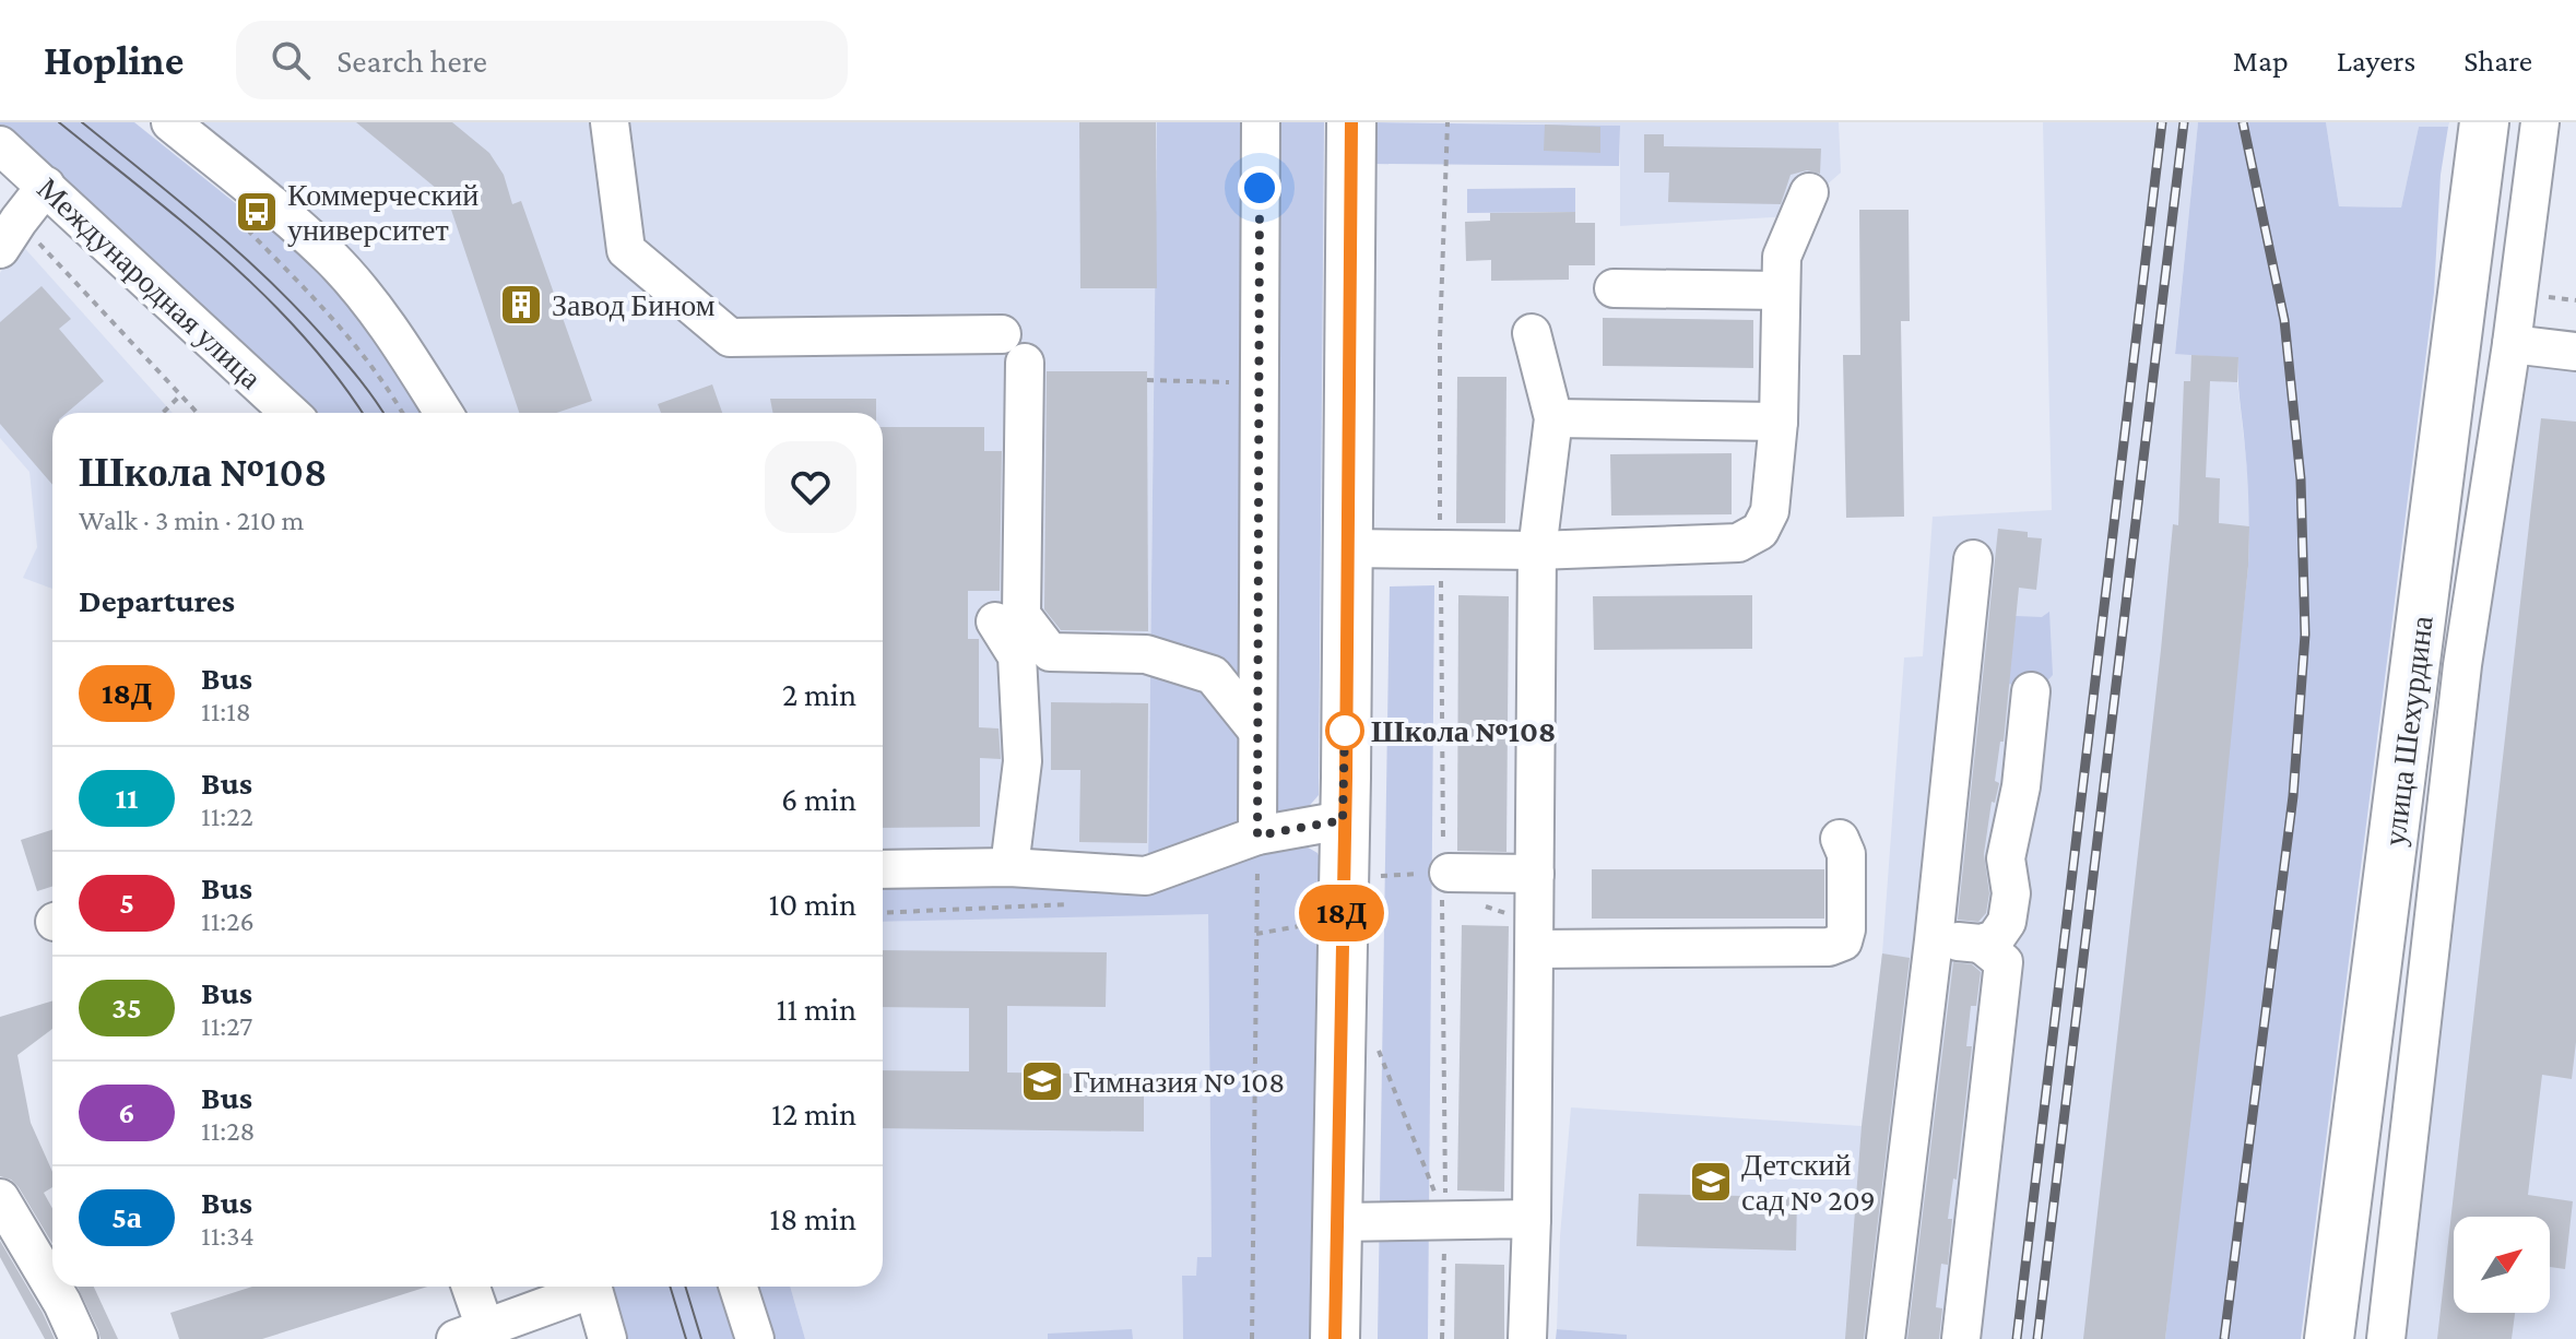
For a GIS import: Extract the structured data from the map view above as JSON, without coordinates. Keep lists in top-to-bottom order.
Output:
{
  "streets": {
    "main road": ["улица Шехурдина"],
    "street": ["Международная улица"]
  },
  "places": {
    "bus stop": ["Коммерческий университет"],
    "building": ["Завод Бином"],
    "other": ["Школа №108"],
    "school or university": ["Гимназия № 108", "Детский сад № 209"]
  },
  "lines": ["bus line 18Д"],
  "north": "top right",
  "page": {
    "header": "Hopline",
    "search": "Search here",
    "nav": ["Map", "Layers", "Share"],
    "on_map": "18Д",
    "heading": [
      ["Школа №108", "Walk · 3 min · 210 m"],
      "Departures"
    ],
    "list": [
      {
        "mark": "18Д",
        "name": "Bus",
        "note": "11:18",
        "value": "2 min"
      },
      {
        "mark": "11",
        "name": "Bus",
        "note": "11:22",
        "value": "6 min"
      },
      {
        "mark": "5",
        "name": "Bus",
        "note": "11:26",
        "value": "10 min"
      },
      {
        "mark": "35",
        "name": "Bus",
        "note": "11:27",
        "value": "11 min"
      },
      {
        "mark": "6",
        "name": "Bus",
        "note": "11:28",
        "value": "12 min"
      },
      {
        "mark": "5а",
        "name": "Bus",
        "note": "11:34",
        "value": "18 min"
      }
    ]
  }
}
